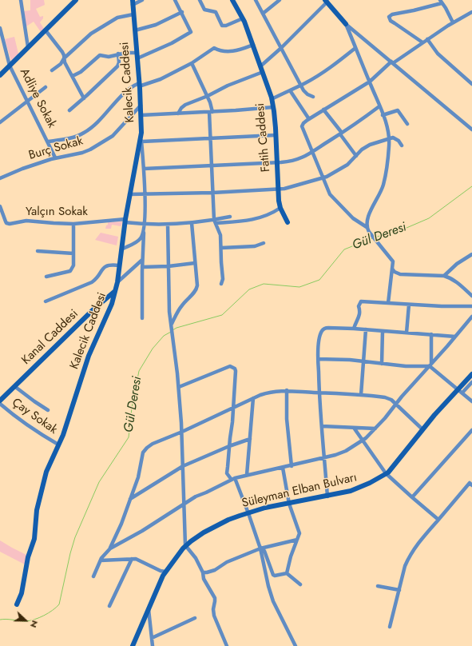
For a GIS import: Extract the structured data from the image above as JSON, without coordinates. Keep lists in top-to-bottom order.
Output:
{
  "streets": {
    "street": [
      "Kalecik Caddesi",
      "Adliye Sokak",
      "Fatih Caddesi",
      "Burç Sokak",
      "Yalçın Sokak",
      "Kanal Caddesi",
      "Çay Sokak",
      "Süleyman Elban Bulvarı"
    ]
  },
  "crossings": [
    ["Kalecik Caddesi", "Burç Sokak"],
    ["Kalecik Caddesi", "Yalçın Sokak"],
    ["Kalecik Caddesi", "Kanal Caddesi"],
    ["Kalecik Caddesi", "Çay Sokak"],
    ["Adliye Sokak", "Burç Sokak"]
  ],
  "water": ["Gül Deresi"],
  "north": "right"
}
